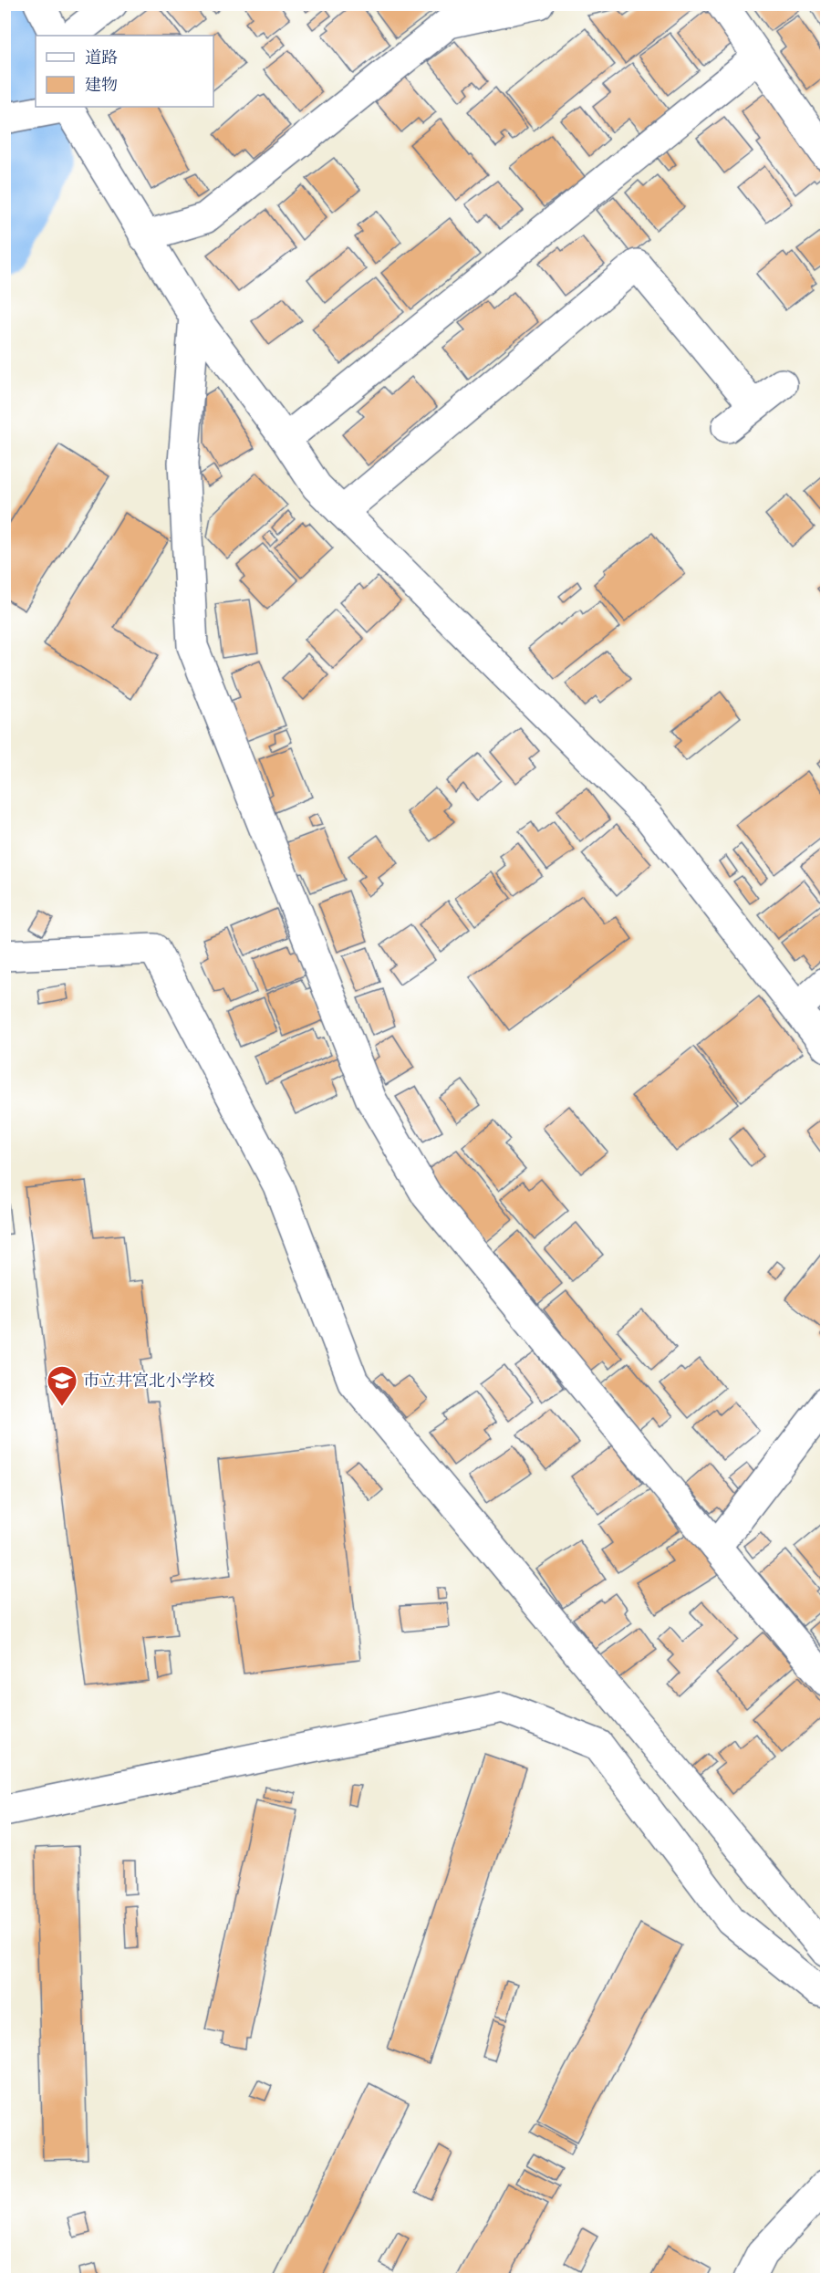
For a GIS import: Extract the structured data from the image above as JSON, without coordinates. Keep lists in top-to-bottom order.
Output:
{
  "places": {
    "school or university": ["市立井宮北小学校"]
  },
  "legend": ["道路", "建物"]
}
